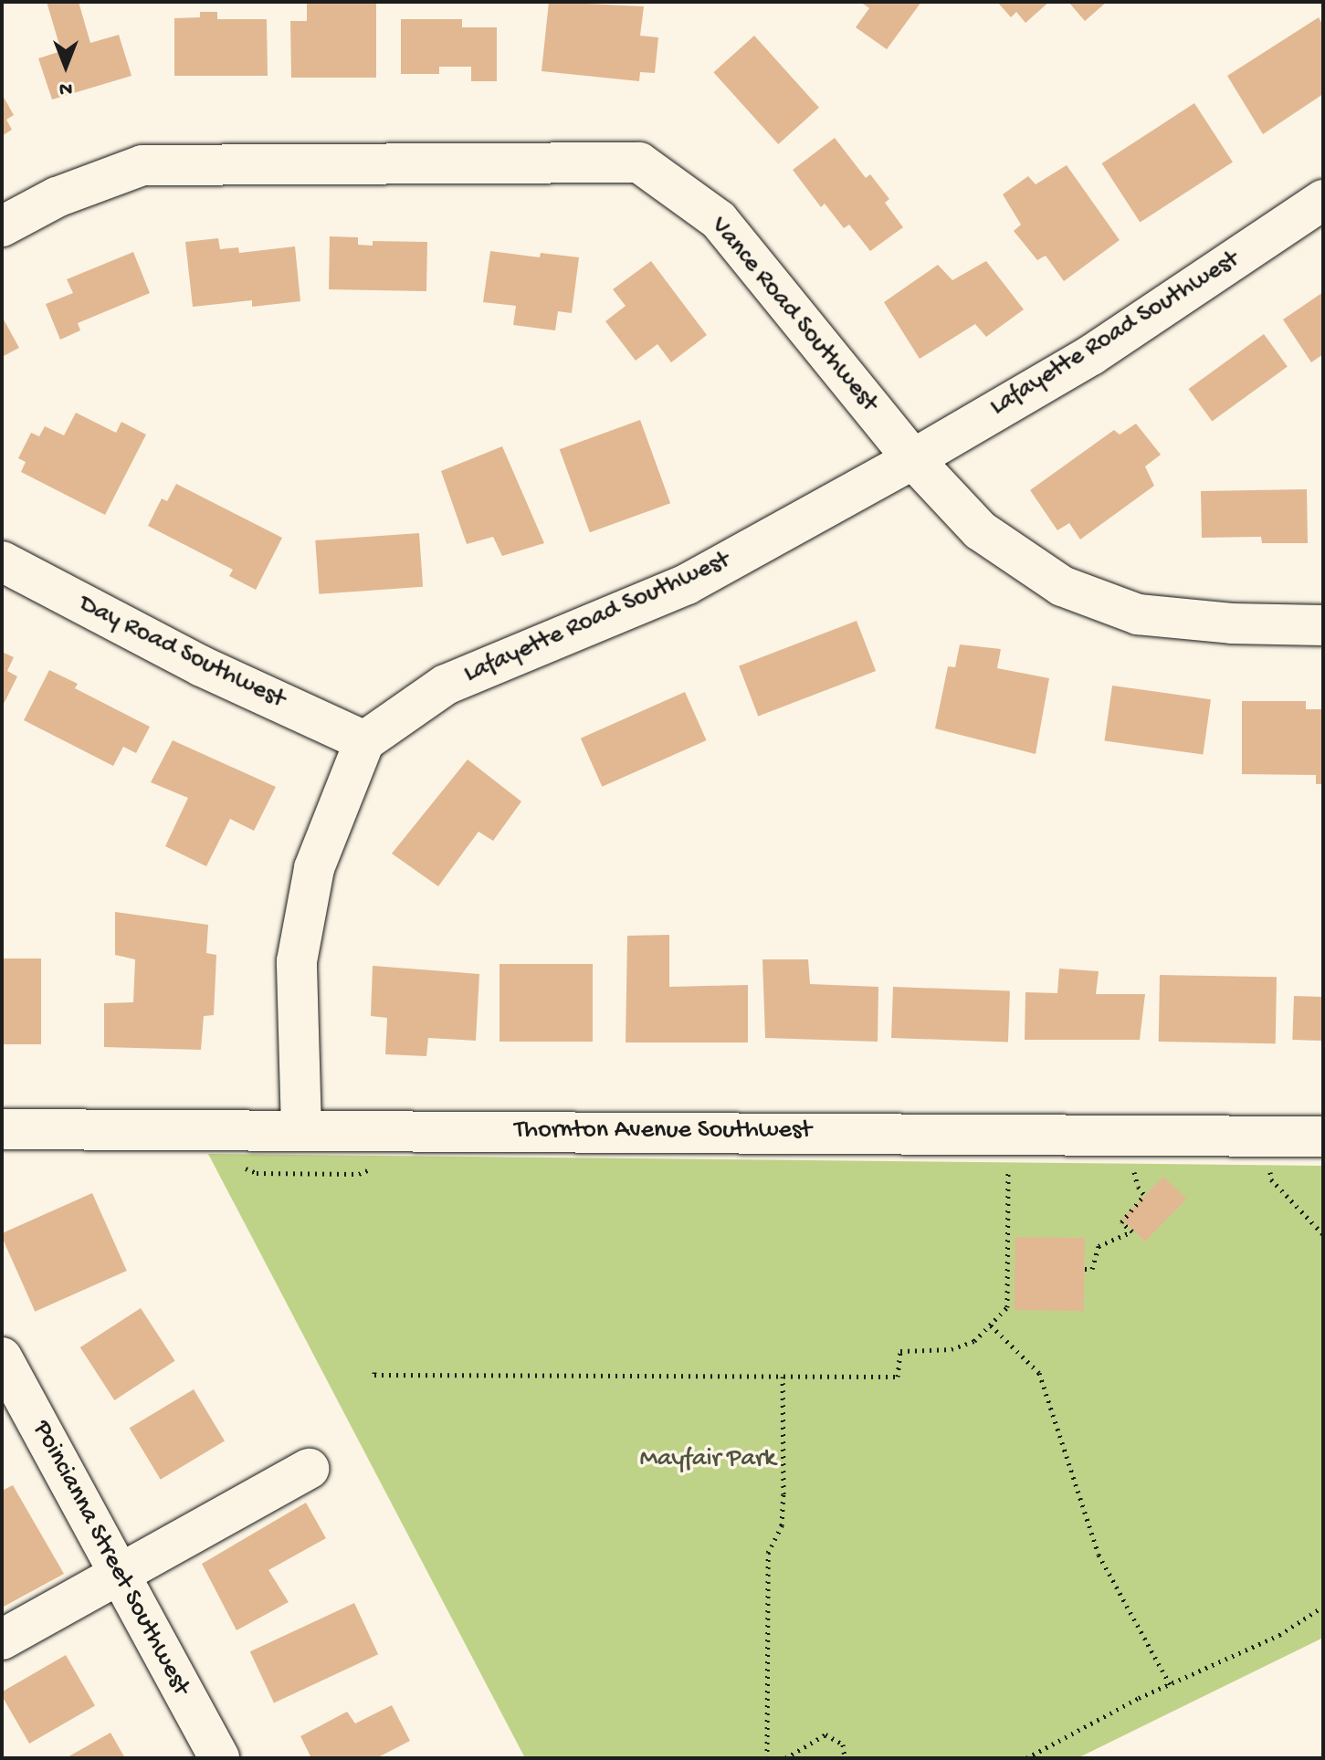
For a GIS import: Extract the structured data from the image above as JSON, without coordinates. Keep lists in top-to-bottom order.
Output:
{
  "streets": {
    "street": [
      "Vance Road Southwest",
      "Lafayette Road Southwest",
      "Day Road Southwest",
      "Thornton Avenue Southwest",
      "Poincianna Street Southwest"
    ]
  },
  "crossings": [
    ["Vance Road Southwest", "Lafayette Road Southwest"],
    ["Lafayette Road Southwest", "Day Road Southwest"]
  ],
  "parks": ["Mayfair Park"],
  "north": "bottom"
}
